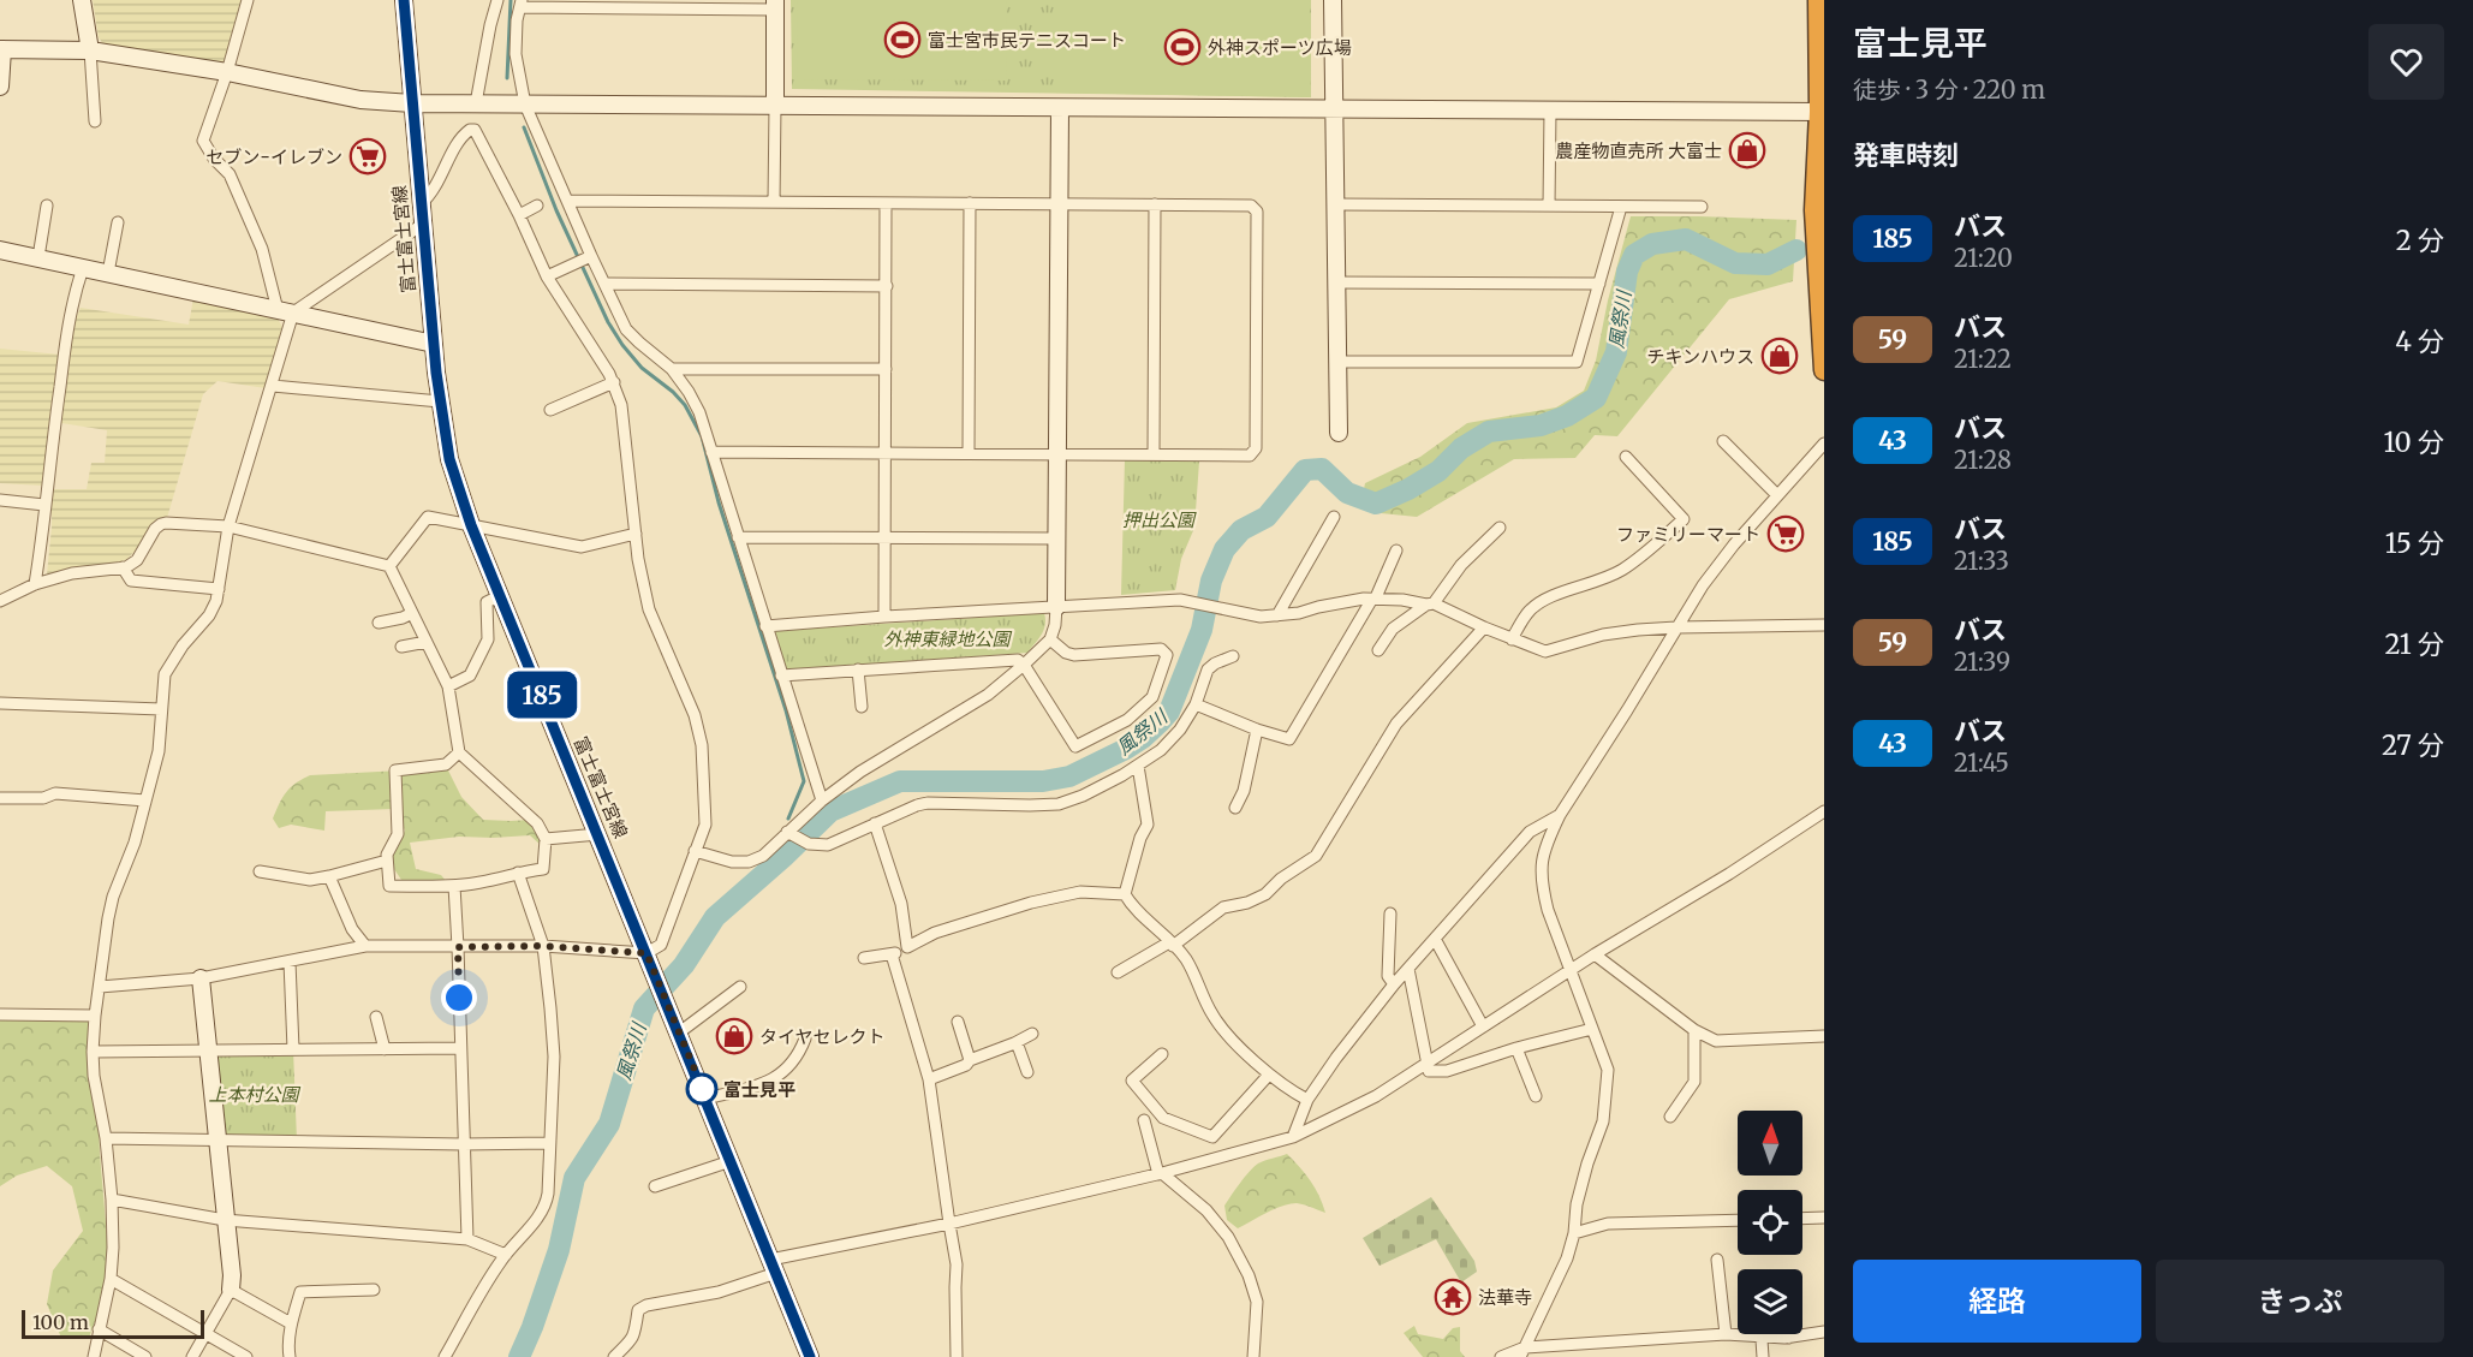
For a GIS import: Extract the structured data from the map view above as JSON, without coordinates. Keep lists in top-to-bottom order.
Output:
{
  "streets": {
    "street": ["富士富士宮線"]
  },
  "water": ["風祭川"],
  "parks": ["押出公園", "外神東緑地公園", "上本村公園"],
  "places": {
    "sports": ["富士宮市民テニスコート", "外神スポーツ広場"],
    "shop": ["農産物直売所 大富士", "チキンハウス", "タイヤセレクト"],
    "supermarket": ["セブン-イレブン", "ファミリーマート"],
    "other": ["富士見平"],
    "temple": ["法華寺"]
  },
  "lines": ["bus line 185"],
  "scale_bar": "100 m",
  "north": "top",
  "page": {
    "on_map": "185",
    "heading": [
      ["富士見平", "徒歩 · 3 分 · 220 m"],
      "発車時刻"
    ],
    "list": [
      {
        "mark": "185",
        "name": "バス",
        "note": "21:20",
        "value": "2 分"
      },
      {
        "mark": "59",
        "name": "バス",
        "note": "21:22",
        "value": "4 分"
      },
      {
        "mark": "43",
        "name": "バス",
        "note": "21:28",
        "value": "10 分"
      },
      {
        "mark": "185",
        "name": "バス",
        "note": "21:33",
        "value": "15 分"
      },
      {
        "mark": "59",
        "name": "バス",
        "note": "21:39",
        "value": "21 分"
      },
      {
        "mark": "43",
        "name": "バス",
        "note": "21:45",
        "value": "27 分"
      }
    ],
    "buttons": ["経路", "きっぷ"],
    "scale": "100 m"
  }
}
